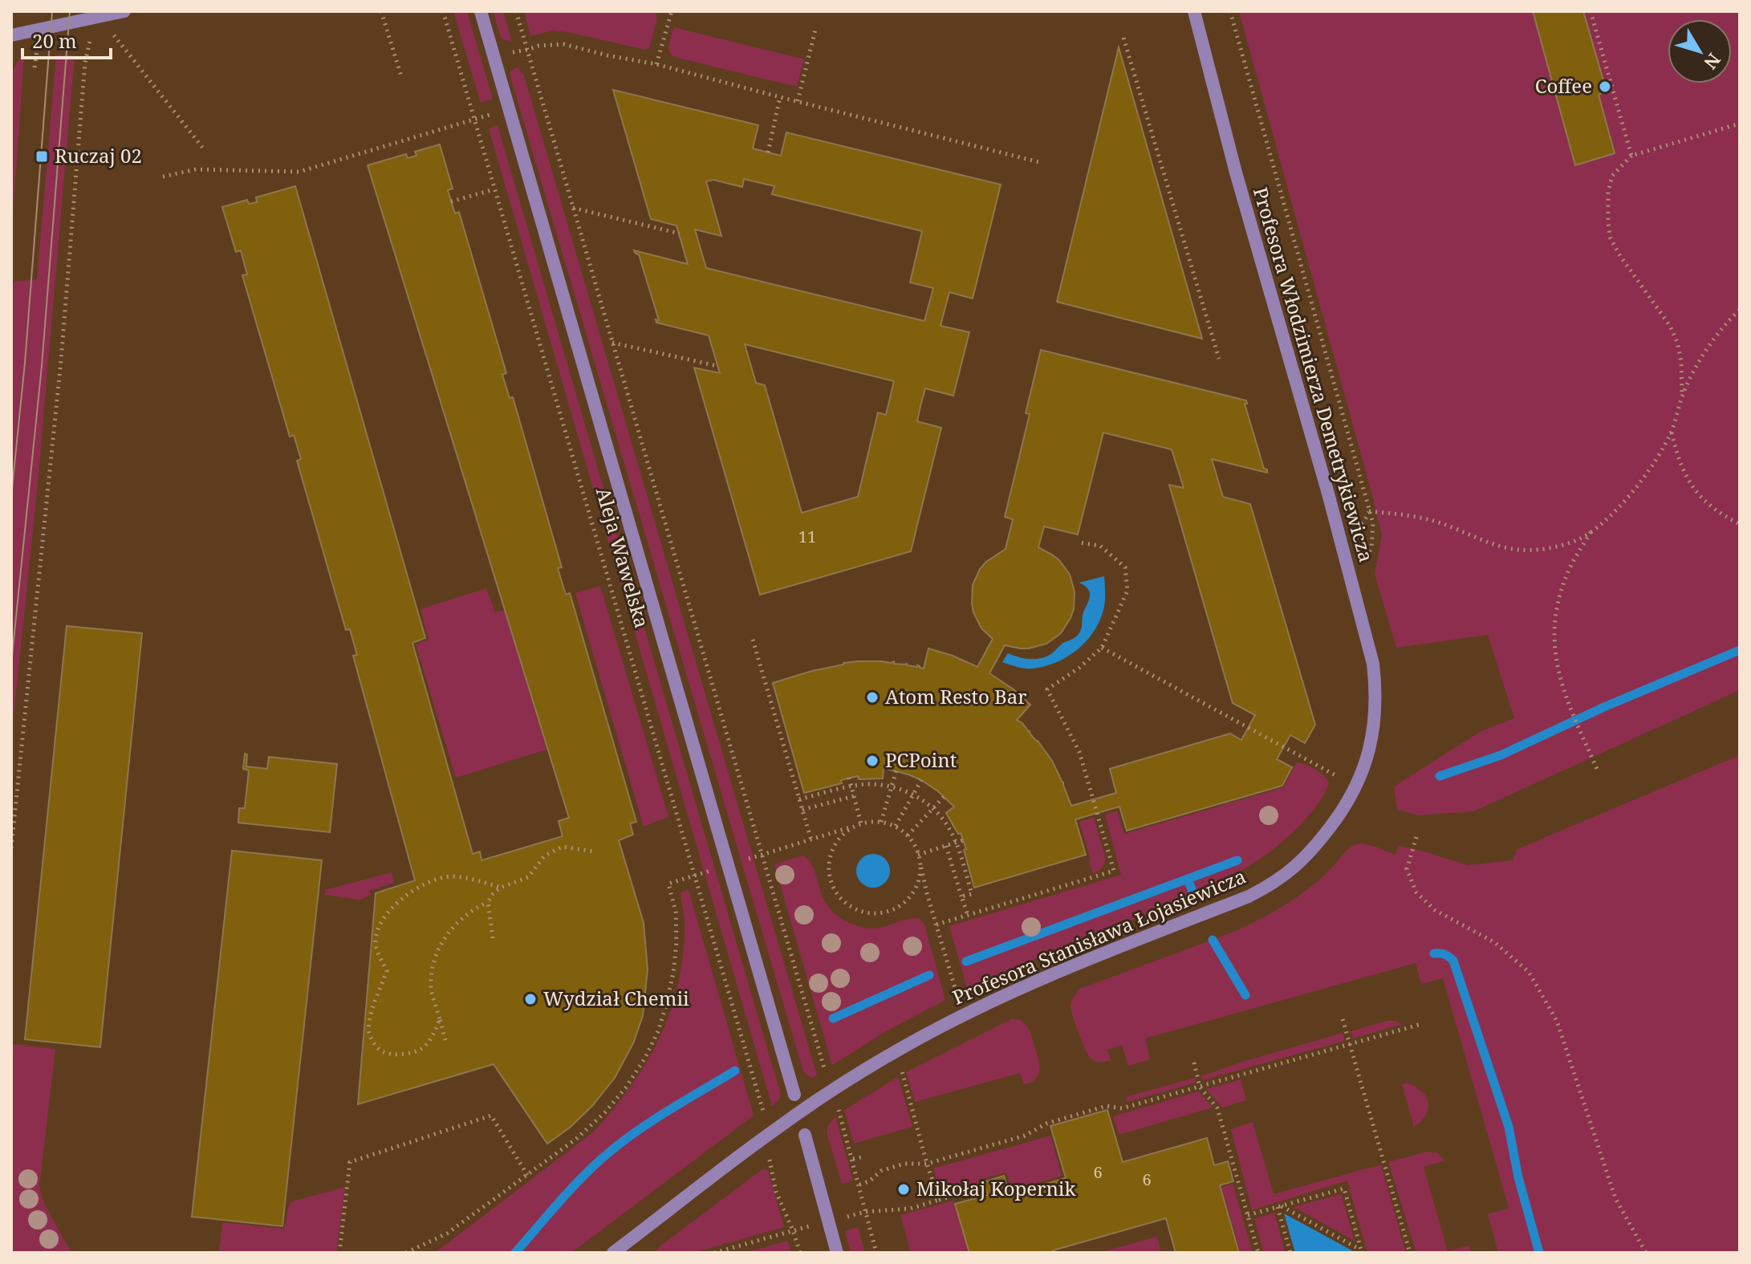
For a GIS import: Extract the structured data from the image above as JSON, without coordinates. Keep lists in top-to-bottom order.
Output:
{
  "streets": {
    "street": ["Profesora Włodzimierza Demetrykiewicza", "Aleja Wawelska", "Profesora Stanisława Łojasiewicza"]
  },
  "crossings": [
    ["Profesora Włodzimierza Demetrykiewicza", "Profesora Stanisława Łojasiewicza"]
  ],
  "places": {
    "other": [
      "Coffee",
      "Atom Resto Bar",
      "PCPoint",
      "Wydział Chemii",
      "Mikołaj Kopernik"
    ],
    "transit": ["Ruczaj 02"]
  },
  "house_numbers": ["11", "6", "6"],
  "scale_bar": "20 m",
  "north": "bottom right"
}
